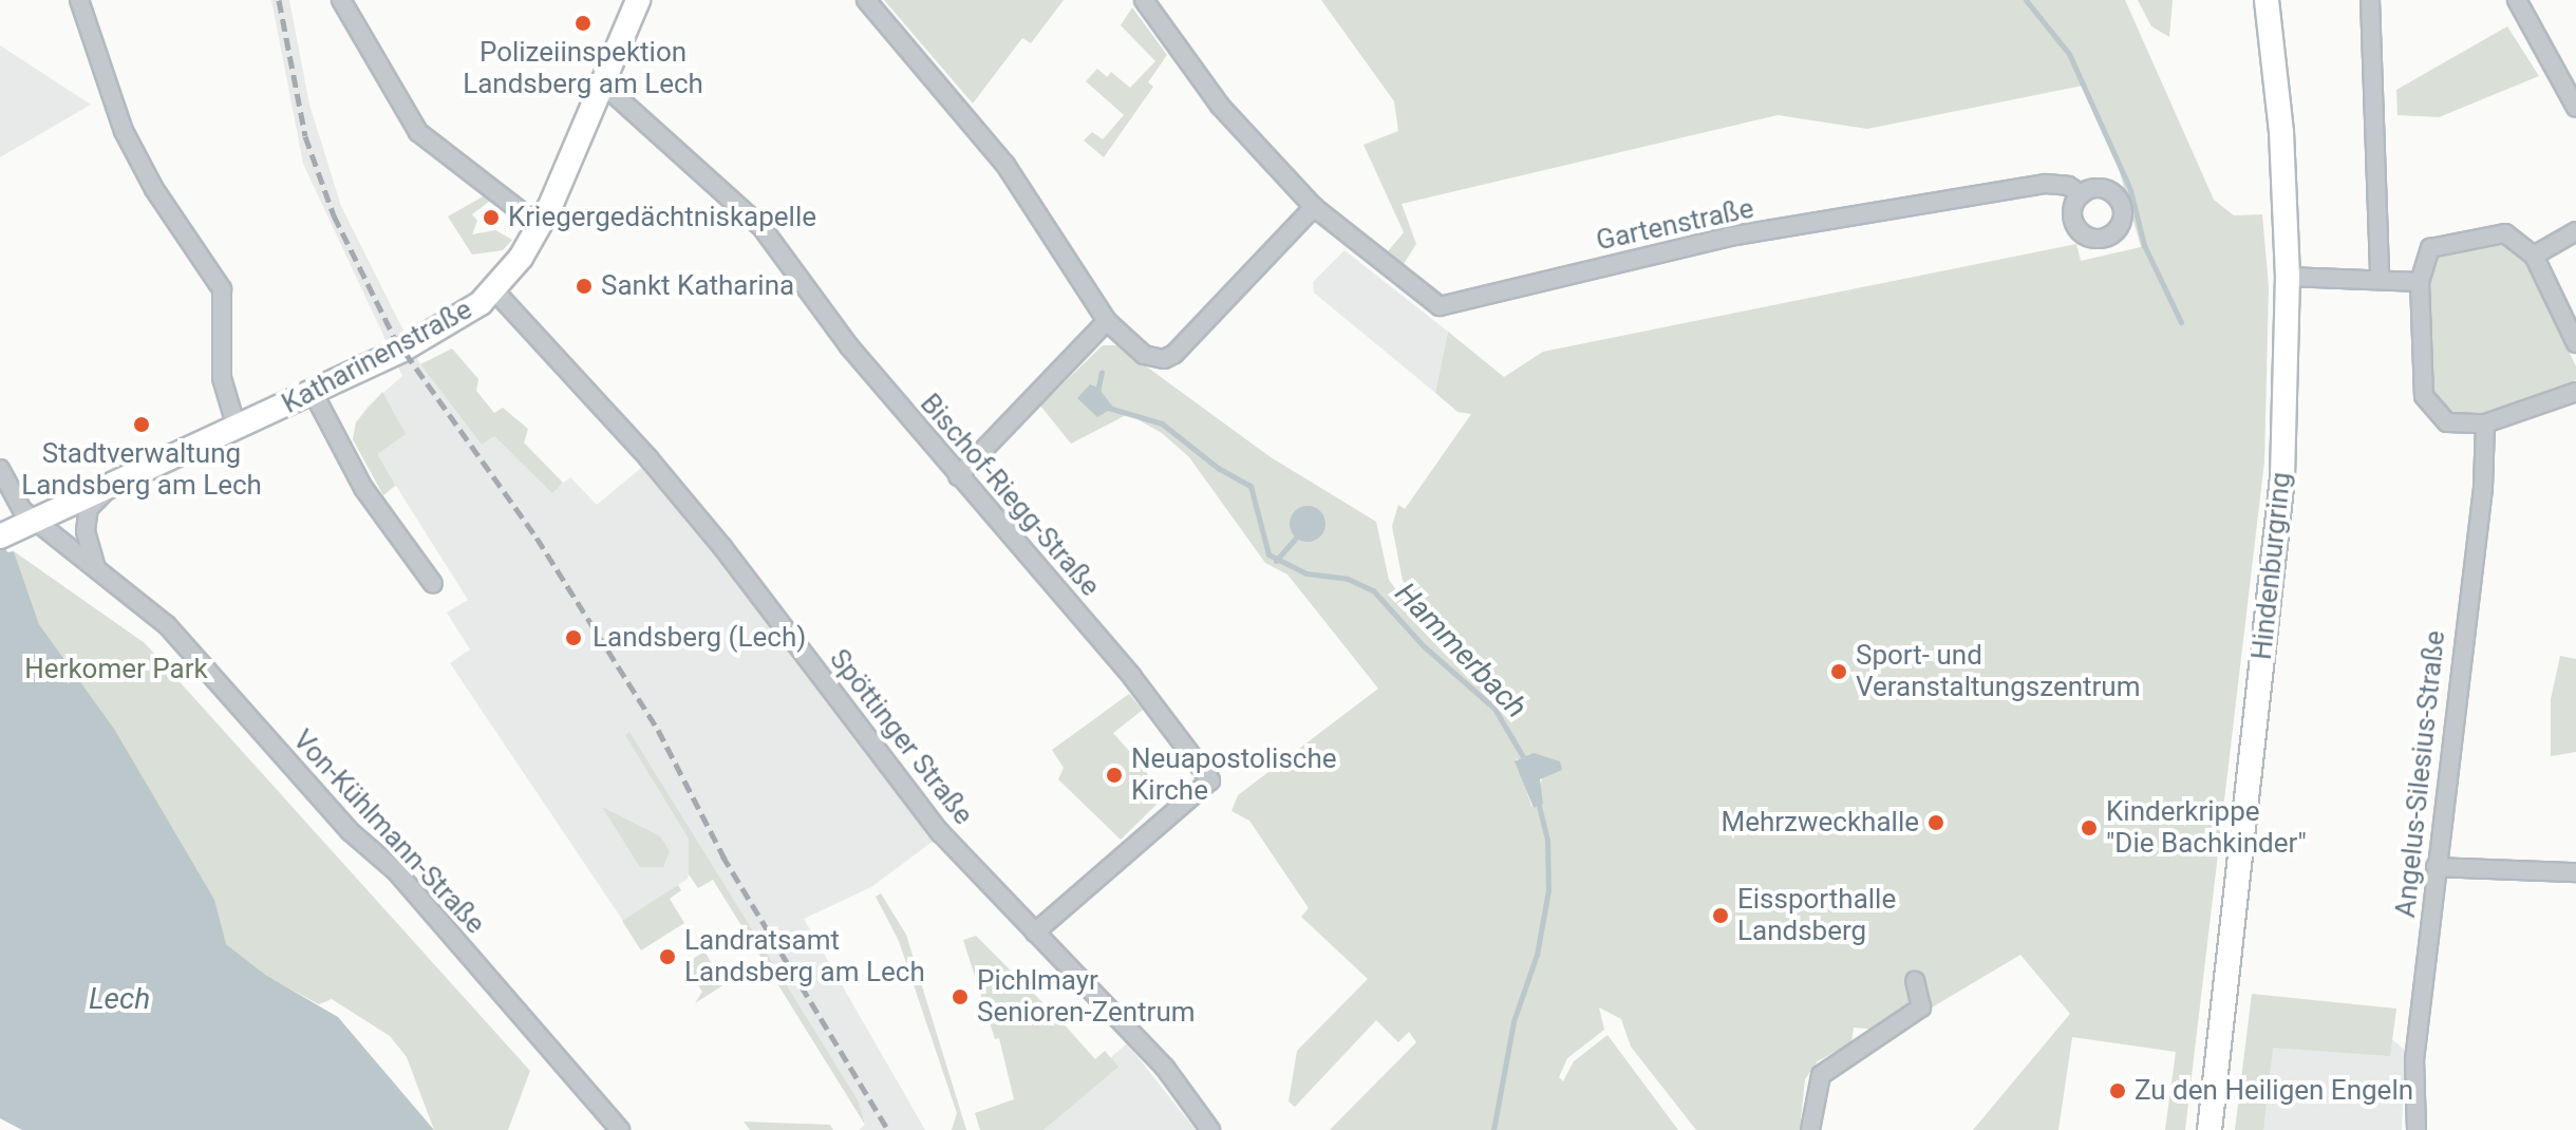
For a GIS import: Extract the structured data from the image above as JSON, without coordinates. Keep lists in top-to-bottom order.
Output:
{
  "streets": {
    "main road": ["Katharinenstraße", "Hindenburgring"],
    "street": [
      "Gartenstraße",
      "Bischof-Riegg-Straße",
      "Spöttinger Straße",
      "Angelus-Silesius-Straße",
      "Von-Kühlmann-Straße"
    ]
  },
  "crossings": [
    ["Katharinenstraße", "Bischof-Riegg-Straße"],
    ["Katharinenstraße", "Spöttinger Straße"],
    ["Katharinenstraße", "Von-Kühlmann-Straße"],
    ["Bischof-Riegg-Straße", "Spöttinger Straße"]
  ],
  "water": ["Hammerbach", "Lech"],
  "parks": ["Herkomer Park"],
  "places": [
    "Polizeiinspektion Landsberg am Lech",
    "Kriegergedächtniskapelle",
    "Sankt Katharina",
    "Stadtverwaltung Landsberg am Lech",
    "Landsberg (Lech)",
    "Sport- und Veranstaltungszentrum",
    "Neuapostolische Kirche",
    "Mehrzweckhalle",
    "Kinderkrippe \"Die Bachkinder\"",
    "Eissporthalle Landsberg",
    "Landratsamt Landsberg am Lech",
    "Pichlmayr Senioren-Zentrum",
    "Zu den Heiligen Engeln"
  ]
}
